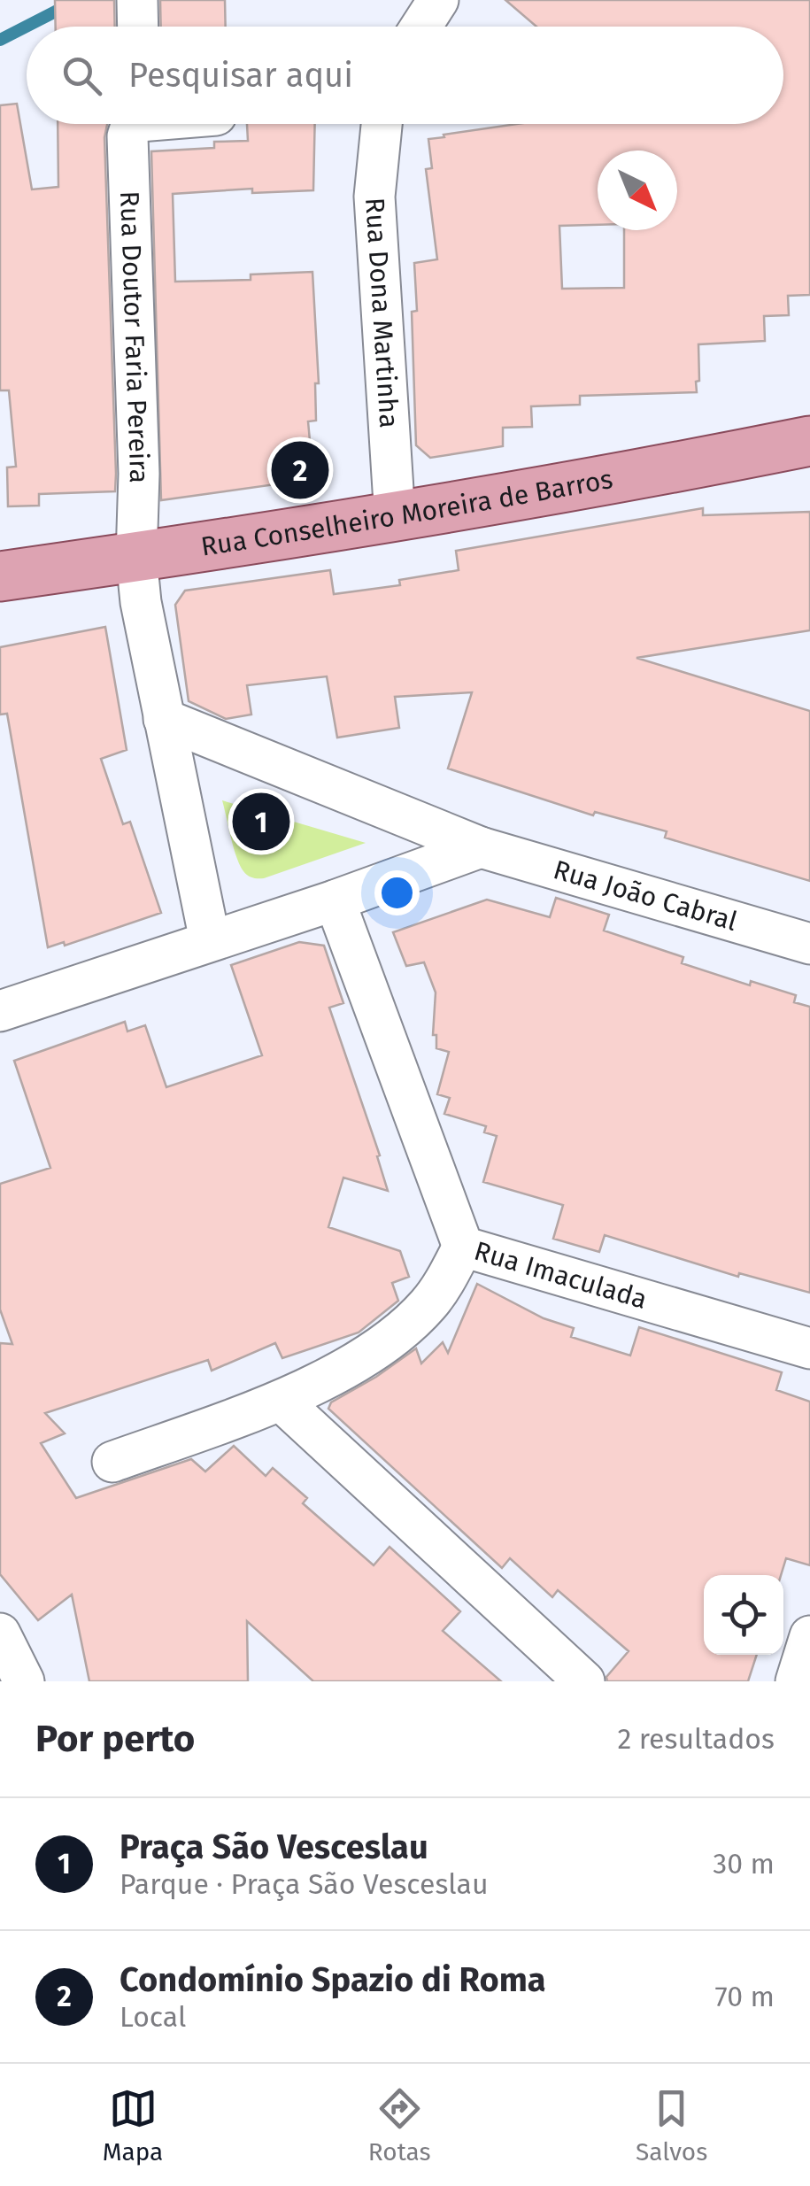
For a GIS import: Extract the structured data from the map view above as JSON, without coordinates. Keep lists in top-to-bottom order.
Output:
{
  "streets": {
    "main road": ["Rua Conselheiro Moreira de Barros"],
    "street": [
      "Rua Dona Martinha",
      "Rua Doutor Faria Pereira",
      "Rua João Cabral",
      "Rua Imaculada"
    ]
  },
  "crossings": [
    ["Rua Dona Martinha", "Rua Conselheiro Moreira de Barros"],
    ["Rua Doutor Faria Pereira", "Rua Conselheiro Moreira de Barros"],
    ["Rua Doutor Faria Pereira", "Rua João Cabral"]
  ],
  "north": "bottom right",
  "page": {
    "search": "Pesquisar aqui",
    "pins": ["2", "1"],
    "heading": ["Por perto", "2 resultados"],
    "list": [
      {
        "mark": "1",
        "name": "Praça São Vesceslau",
        "note": "Parque · Praça São Vesceslau",
        "value": "30 m"
      },
      {
        "mark": "2",
        "name": "Condomínio Spazio di Roma",
        "note": "Local",
        "value": "70 m"
      }
    ],
    "nav": ["Mapa", "Rotas", "Salvos"]
  }
}
